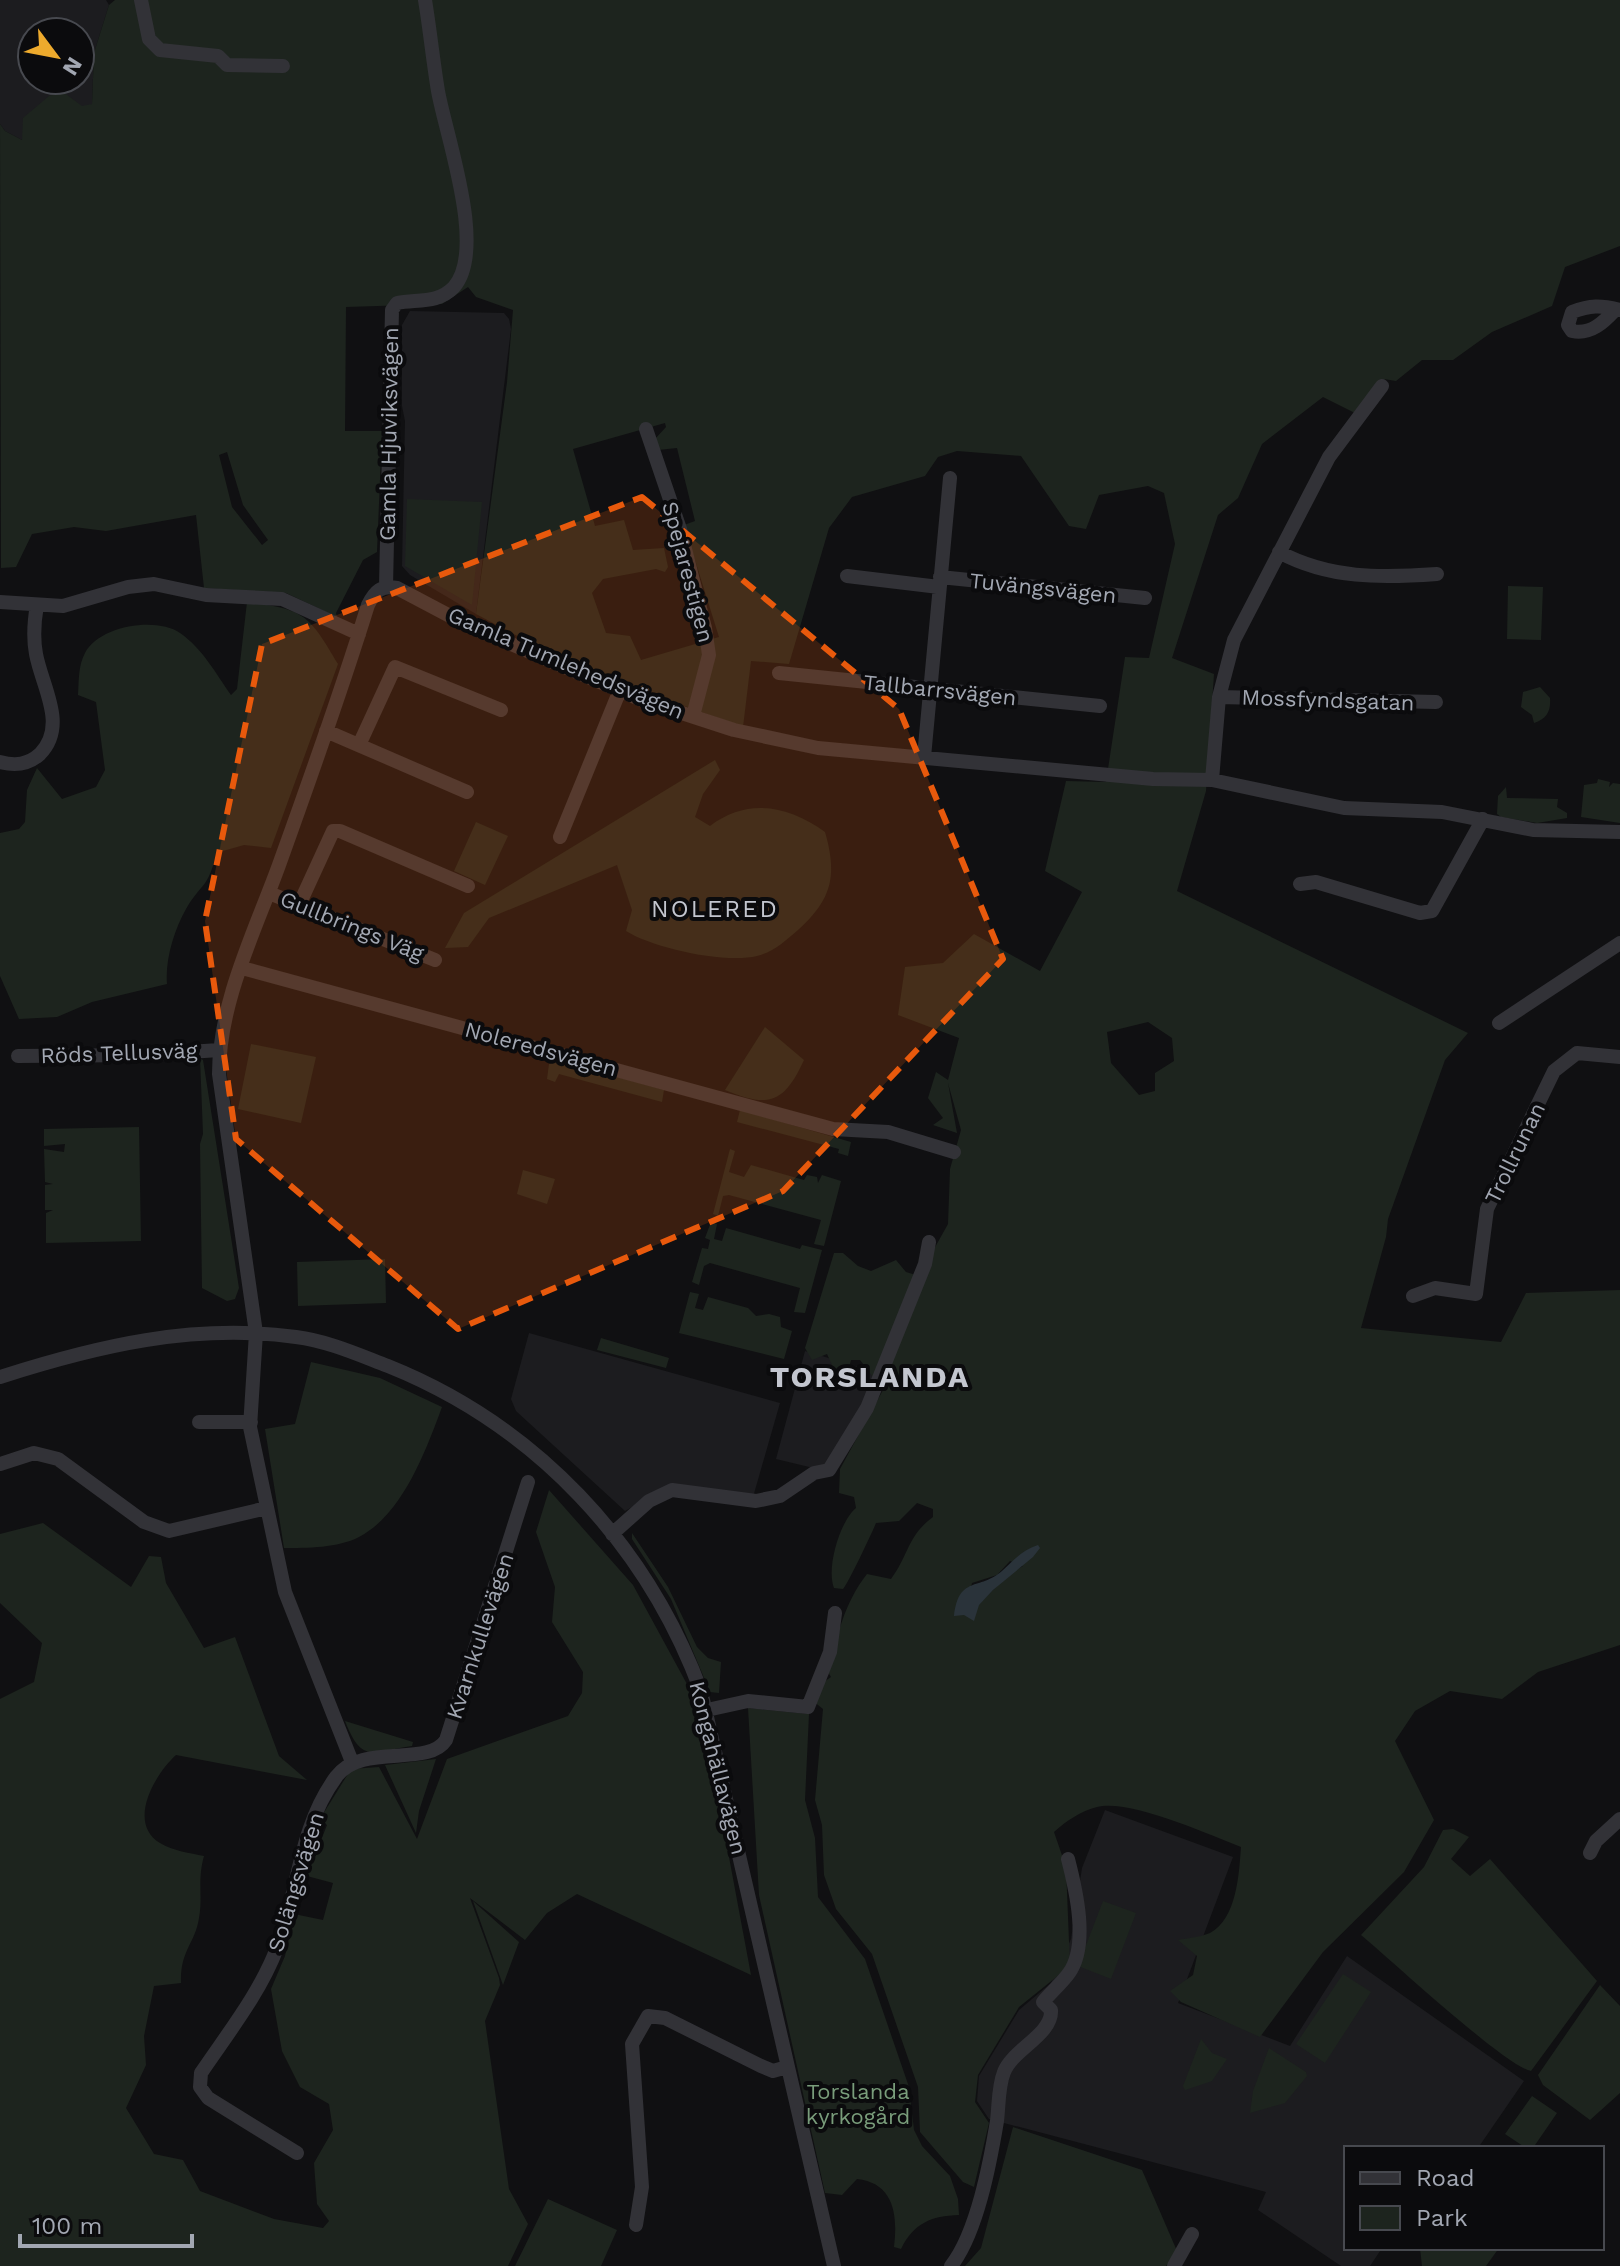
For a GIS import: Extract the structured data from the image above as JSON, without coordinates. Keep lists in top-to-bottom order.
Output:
{
  "streets": {
    "street": [
      "Gamla Hjuviksvägen",
      "Spejarestigen",
      "Tuvängsvägen",
      "Gamla Tumlehedsvägen",
      "Tallbarrsvägen",
      "Mossfyndsgatan",
      "Gullbrings Väg",
      "Noleredsvägen",
      "Röds Tellusväg",
      "Trollrunan",
      "Kvarnkullevägen",
      "Kongahällavägen",
      "Solängsvägen"
    ]
  },
  "crossings": [
    ["Gamla Hjuviksvägen", "Gamla Tumlehedsvägen"],
    ["Spejarestigen", "Gamla Tumlehedsvägen"],
    ["Gamla Tumlehedsvägen", "Mossfyndsgatan"],
    ["Kvarnkullevägen", "Solängsvägen"]
  ],
  "districts": ["NOLERED", "TORSLANDA"],
  "parks": ["Torslanda kyrkogård"],
  "legend": ["Road", "Park"],
  "scale_bar": "100 m",
  "north": "bottom right"
}
